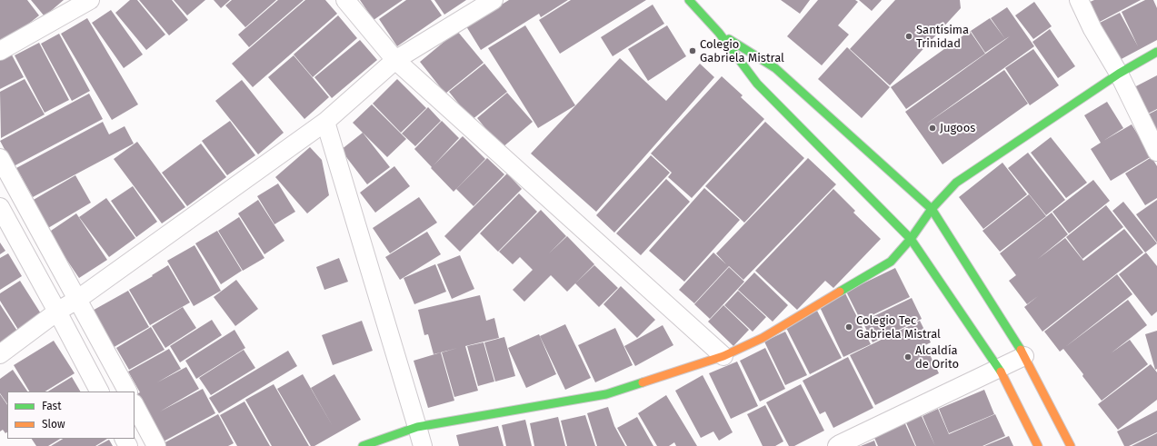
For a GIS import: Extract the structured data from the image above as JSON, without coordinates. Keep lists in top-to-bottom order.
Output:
{
  "places": [
    "Santísima Trinidad",
    "Colegio Gabriela Mistral",
    "Jugoos",
    "Colegio Tec Gabriela Mistral",
    "Alcaldía de Orito"
  ],
  "legend": ["Fast", "Slow"]
}
